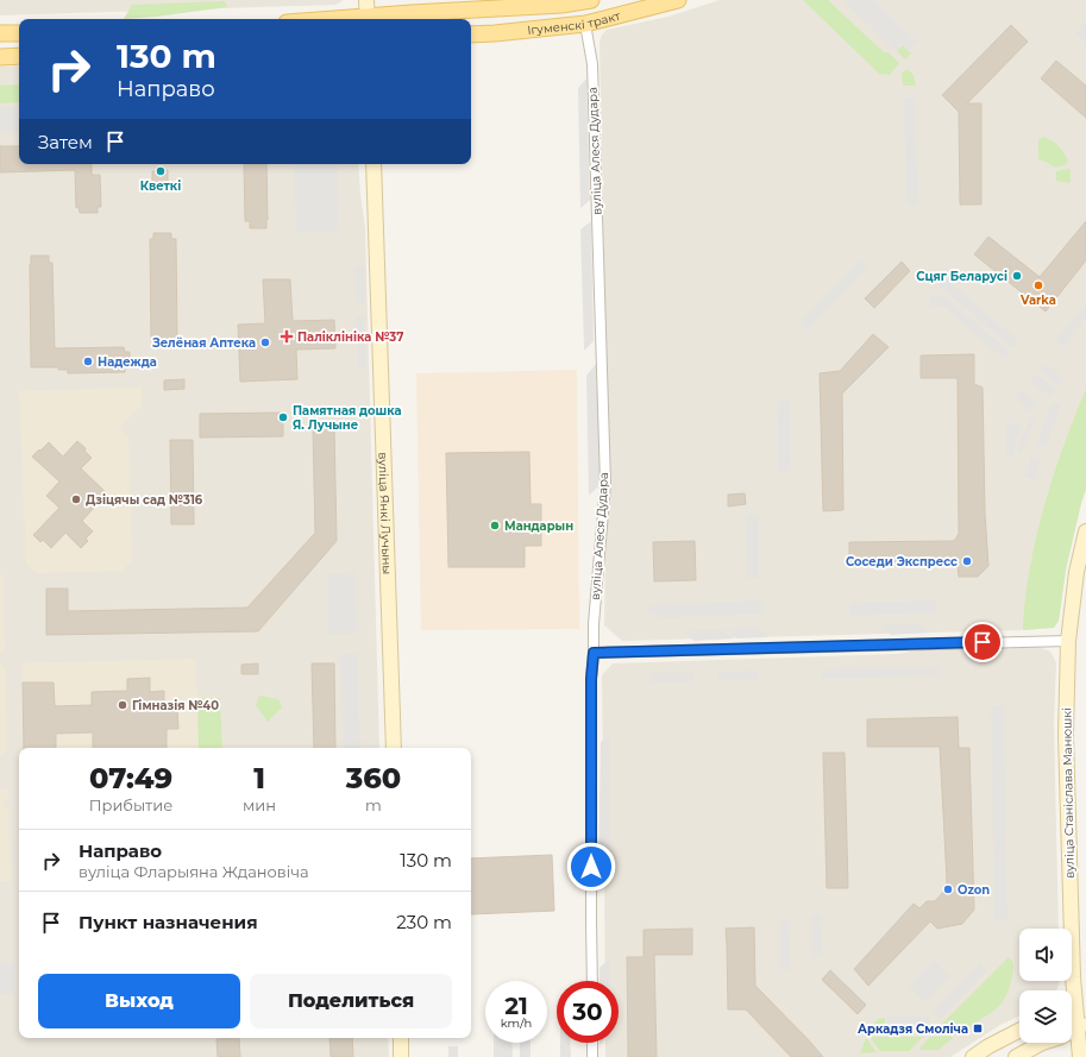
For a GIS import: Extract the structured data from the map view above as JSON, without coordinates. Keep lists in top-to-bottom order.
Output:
{
  "streets": {
    "main road": ["Ігуменскі тракт", "вуліца Янкі Лучыны", "вуліца Станіслава Манюшкі"],
    "street": ["вуліца Алеся Дудара"]
  },
  "crossings": [
    ["Ігуменскі тракт", "вуліца Алеся Дудара"]
  ],
  "places": {
    "other": [
      "Кветкі",
      "Сцяг Беларусі",
      "Varka",
      "Зелёная Аптека",
      "Надежда",
      "Памятная дошка Я. Лучыне",
      "Дзіцячы сад №316",
      "Мандарын",
      "Соседи Экспресс",
      "Гімназія №40",
      "Ozon"
    ],
    "health": ["Паліклініка №37"],
    "transit": ["Аркадзя Смоліча"]
  },
  "page": {
    "turn": ["130 m", "Направо"],
    "then": "Затем",
    "eta": [
      "07:49",
      "Прибытие",
      "1",
      "мин",
      "360",
      "m"
    ],
    "list": [
      {
        "name": "Направо",
        "note": "вуліца Фларыяна Ждановіча",
        "value": "130 m"
      },
      {
        "name": "Пункт назначения",
        "value": "230 m"
      }
    ],
    "buttons": ["Выход", "Поделиться"],
    "speed": "21 km/h",
    "limit": "30"
  }
}
